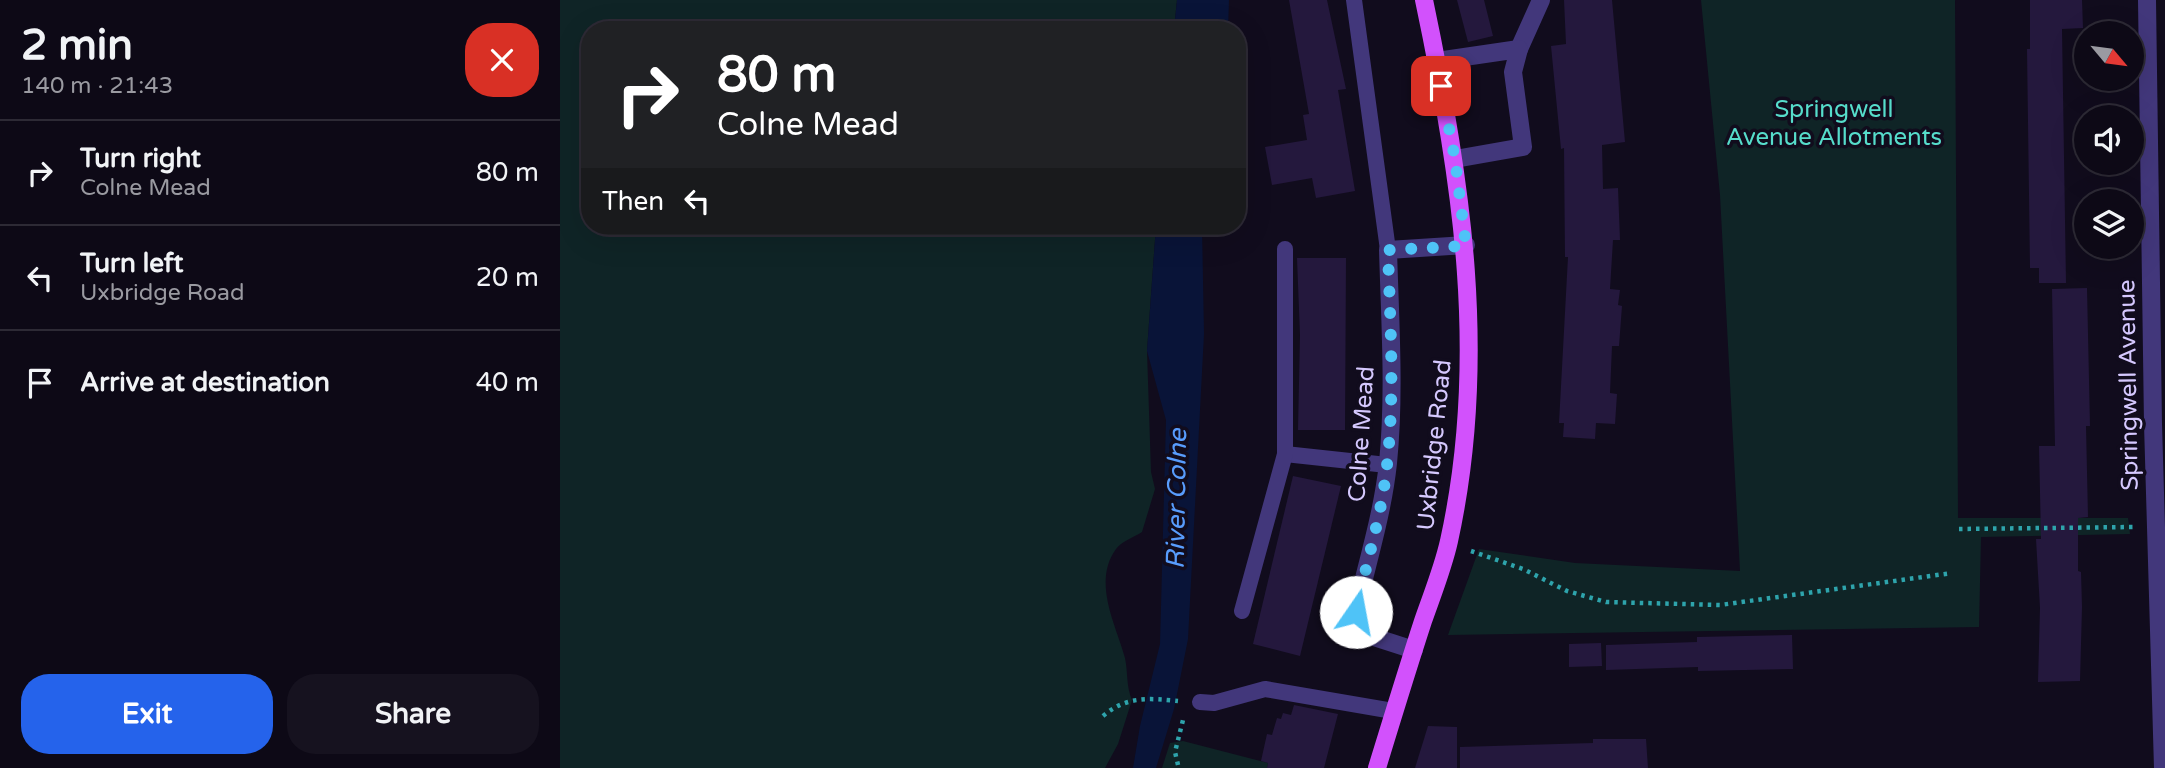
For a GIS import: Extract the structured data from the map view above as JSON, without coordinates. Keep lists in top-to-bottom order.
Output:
{
  "streets": {
    "main road": ["Uxbridge Road"],
    "street": ["Springwell Avenue", "Colne Mead"]
  },
  "crossings": [
    ["Colne Mead", "Uxbridge Road"]
  ],
  "water": ["River Colne"],
  "parks": ["Springwell Avenue Allotments"],
  "north": "bottom right",
  "page": {
    "heading": ["2 min", "140 m · 21:43"],
    "turn": ["80 m", "Colne Mead"],
    "list": [
      {
        "name": "Turn right",
        "note": "Colne Mead",
        "value": "80 m"
      },
      {
        "name": "Turn left",
        "note": "Uxbridge Road",
        "value": "20 m"
      },
      {
        "name": "Arrive at destination",
        "value": "40 m"
      }
    ],
    "then": "Then",
    "buttons": ["Exit", "Share"]
  }
}
